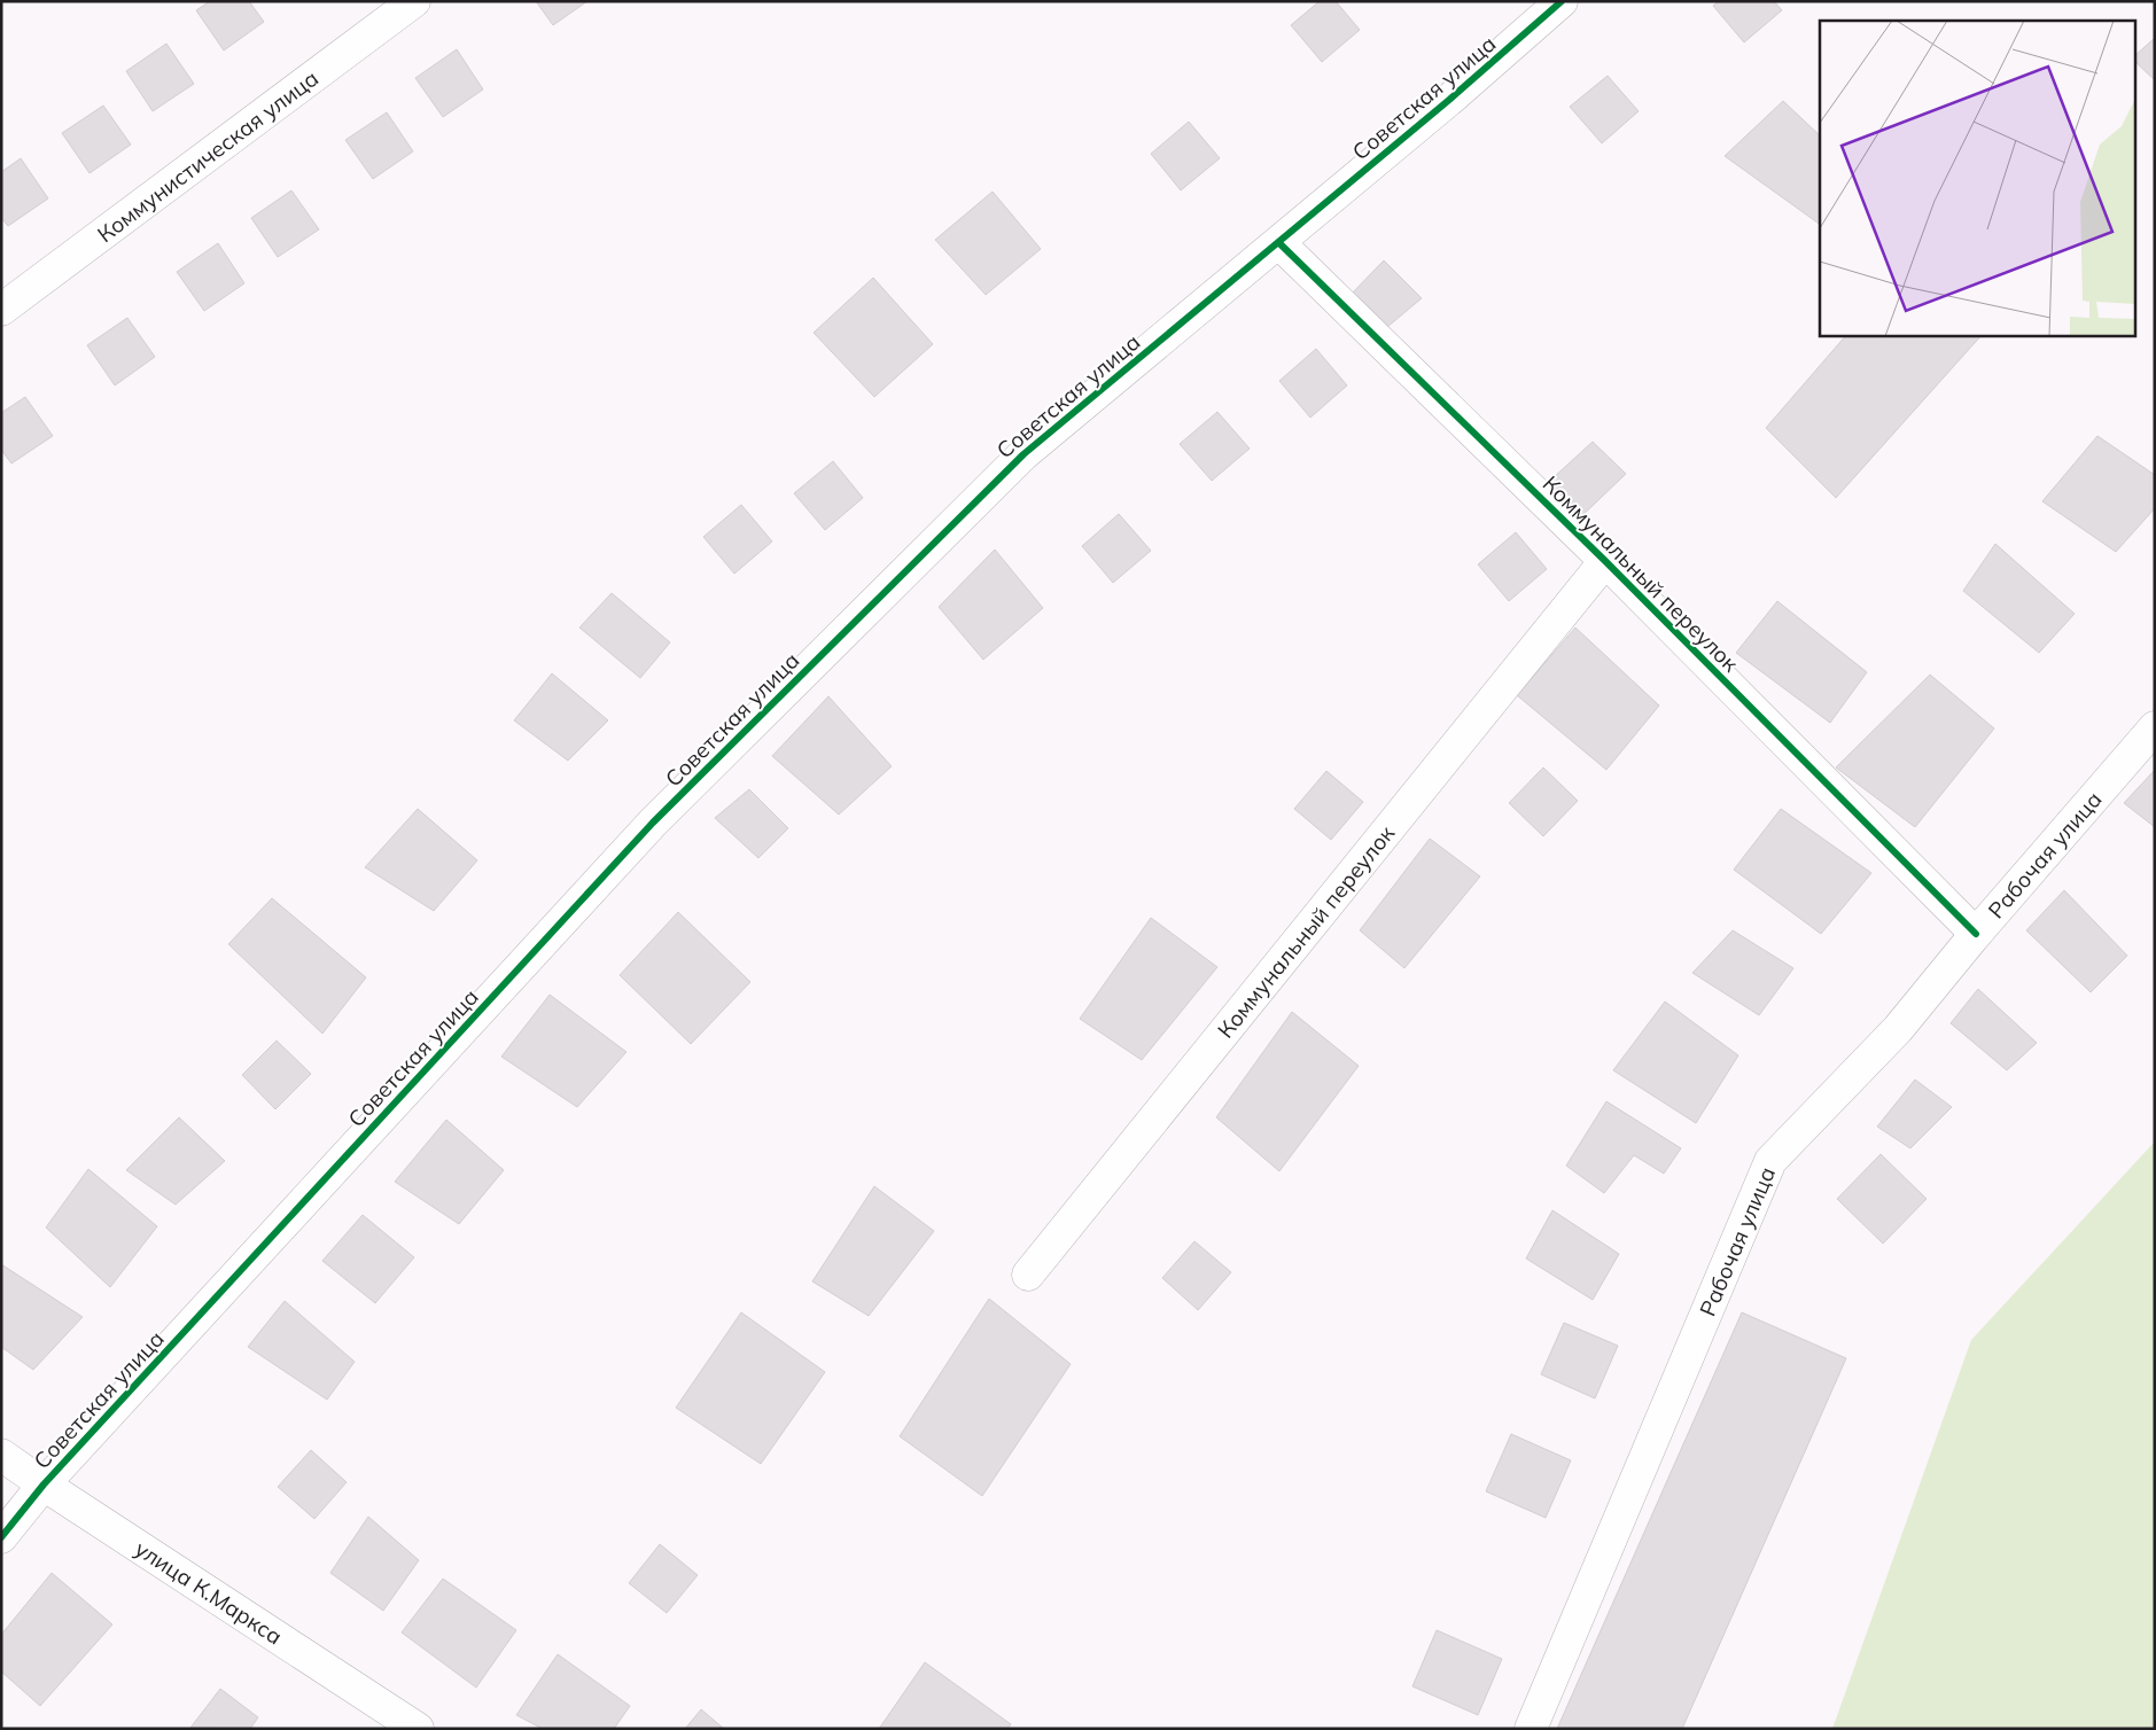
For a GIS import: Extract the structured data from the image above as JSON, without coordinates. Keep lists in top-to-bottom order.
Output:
{
  "streets": {
    "street": [
      "Советская улица",
      "Коммунистическая улица",
      "Коммунальный переулок",
      "Рабочая улица",
      "улица К.Маркса"
    ]
  },
  "crossings": [
    ["Советская улица", "Коммунальный переулок"],
    ["Советская улица", "улица К.Маркса"],
    ["Коммунальный переулок", "Рабочая улица"]
  ]
}
